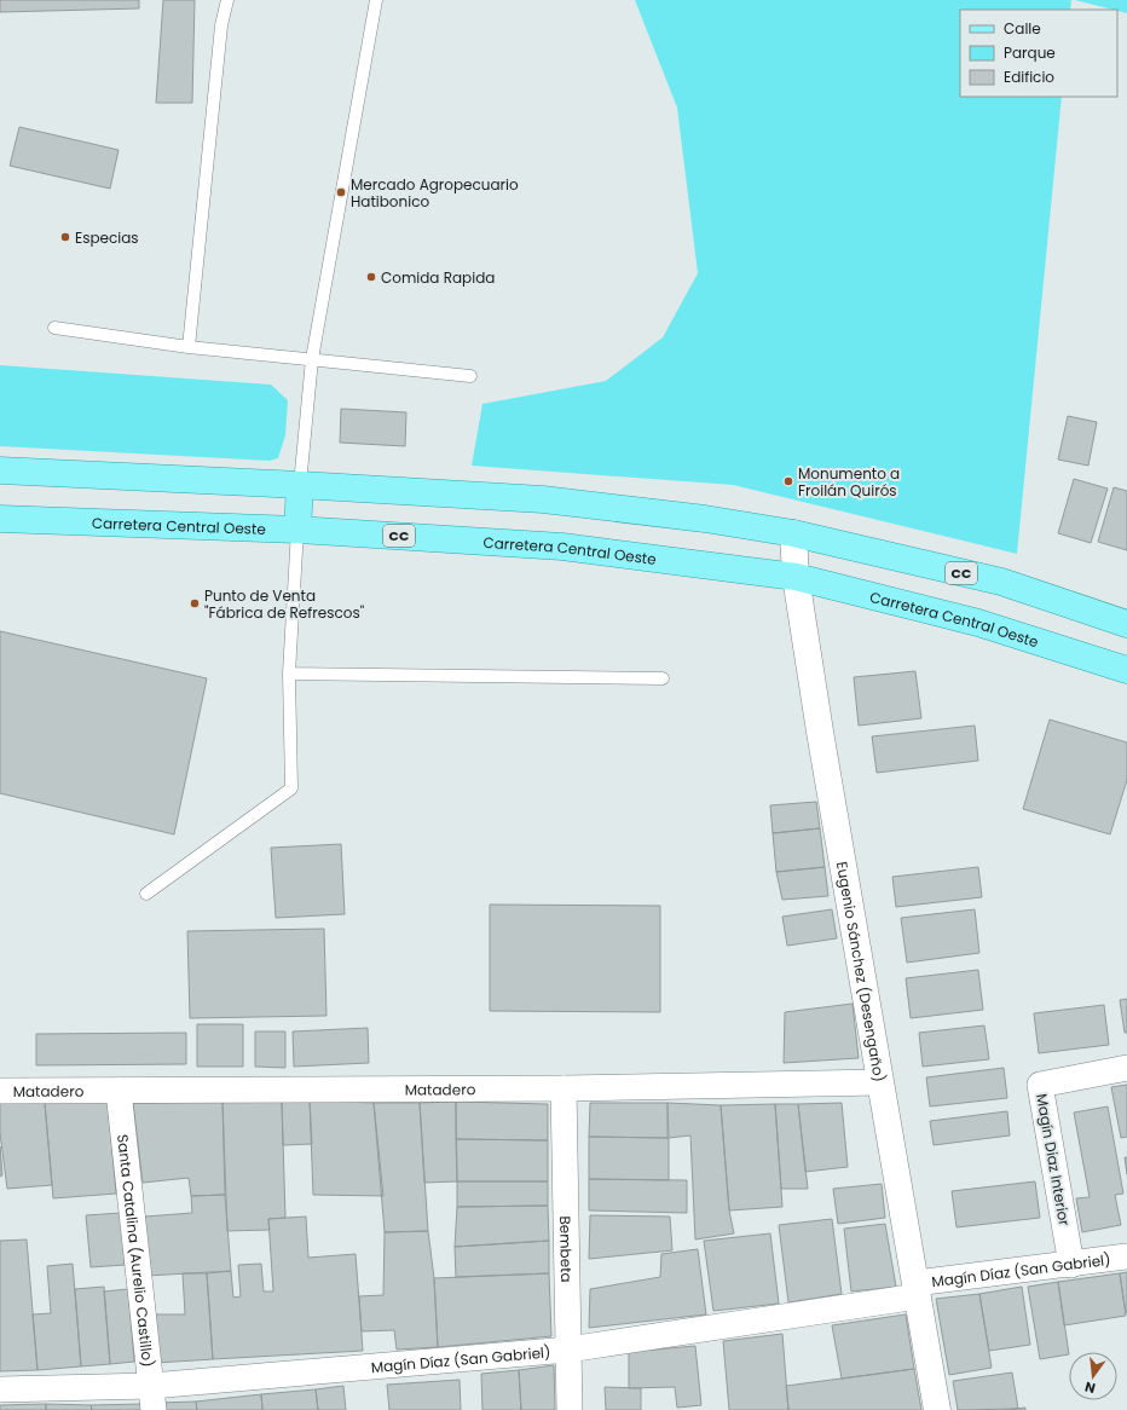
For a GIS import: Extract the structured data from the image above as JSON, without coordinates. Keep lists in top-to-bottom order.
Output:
{
  "streets": {
    "main road": ["Carretera Central Oeste", "CC"],
    "street": [
      "Eugenio Sánchez (Desengaño)",
      "Matadero",
      "Magín Diaz Interior",
      "Bembeta",
      "Santa Catalina (Aurelio Castillo)",
      "Magín Díaz (San Gabriel)"
    ]
  },
  "crossings": [
    ["Carretera Central Oeste", "Eugenio Sánchez (Desengaño)"],
    ["CC", "Eugenio Sánchez (Desengaño)"],
    ["Eugenio Sánchez (Desengaño)", "Matadero"],
    ["Eugenio Sánchez (Desengaño)", "Magín Díaz (San Gabriel)"],
    ["Matadero", "Bembeta"],
    ["Matadero", "Santa Catalina (Aurelio Castillo)"],
    ["Magín Diaz Interior", "Magín Díaz (San Gabriel)"],
    ["Bembeta", "Magín Díaz (San Gabriel)"],
    ["Santa Catalina (Aurelio Castillo)", "Magín Díaz (San Gabriel)"]
  ],
  "places": [
    "Mercado Agropecuario Hatibonico",
    "Especias",
    "Comida Rapida",
    "Monumento a Froilán Quirós",
    "Punto de Venta \"Fábrica de Refrescos\""
  ],
  "legend": ["Calle", "Parque", "Edificio"],
  "north": "bottom"
}
